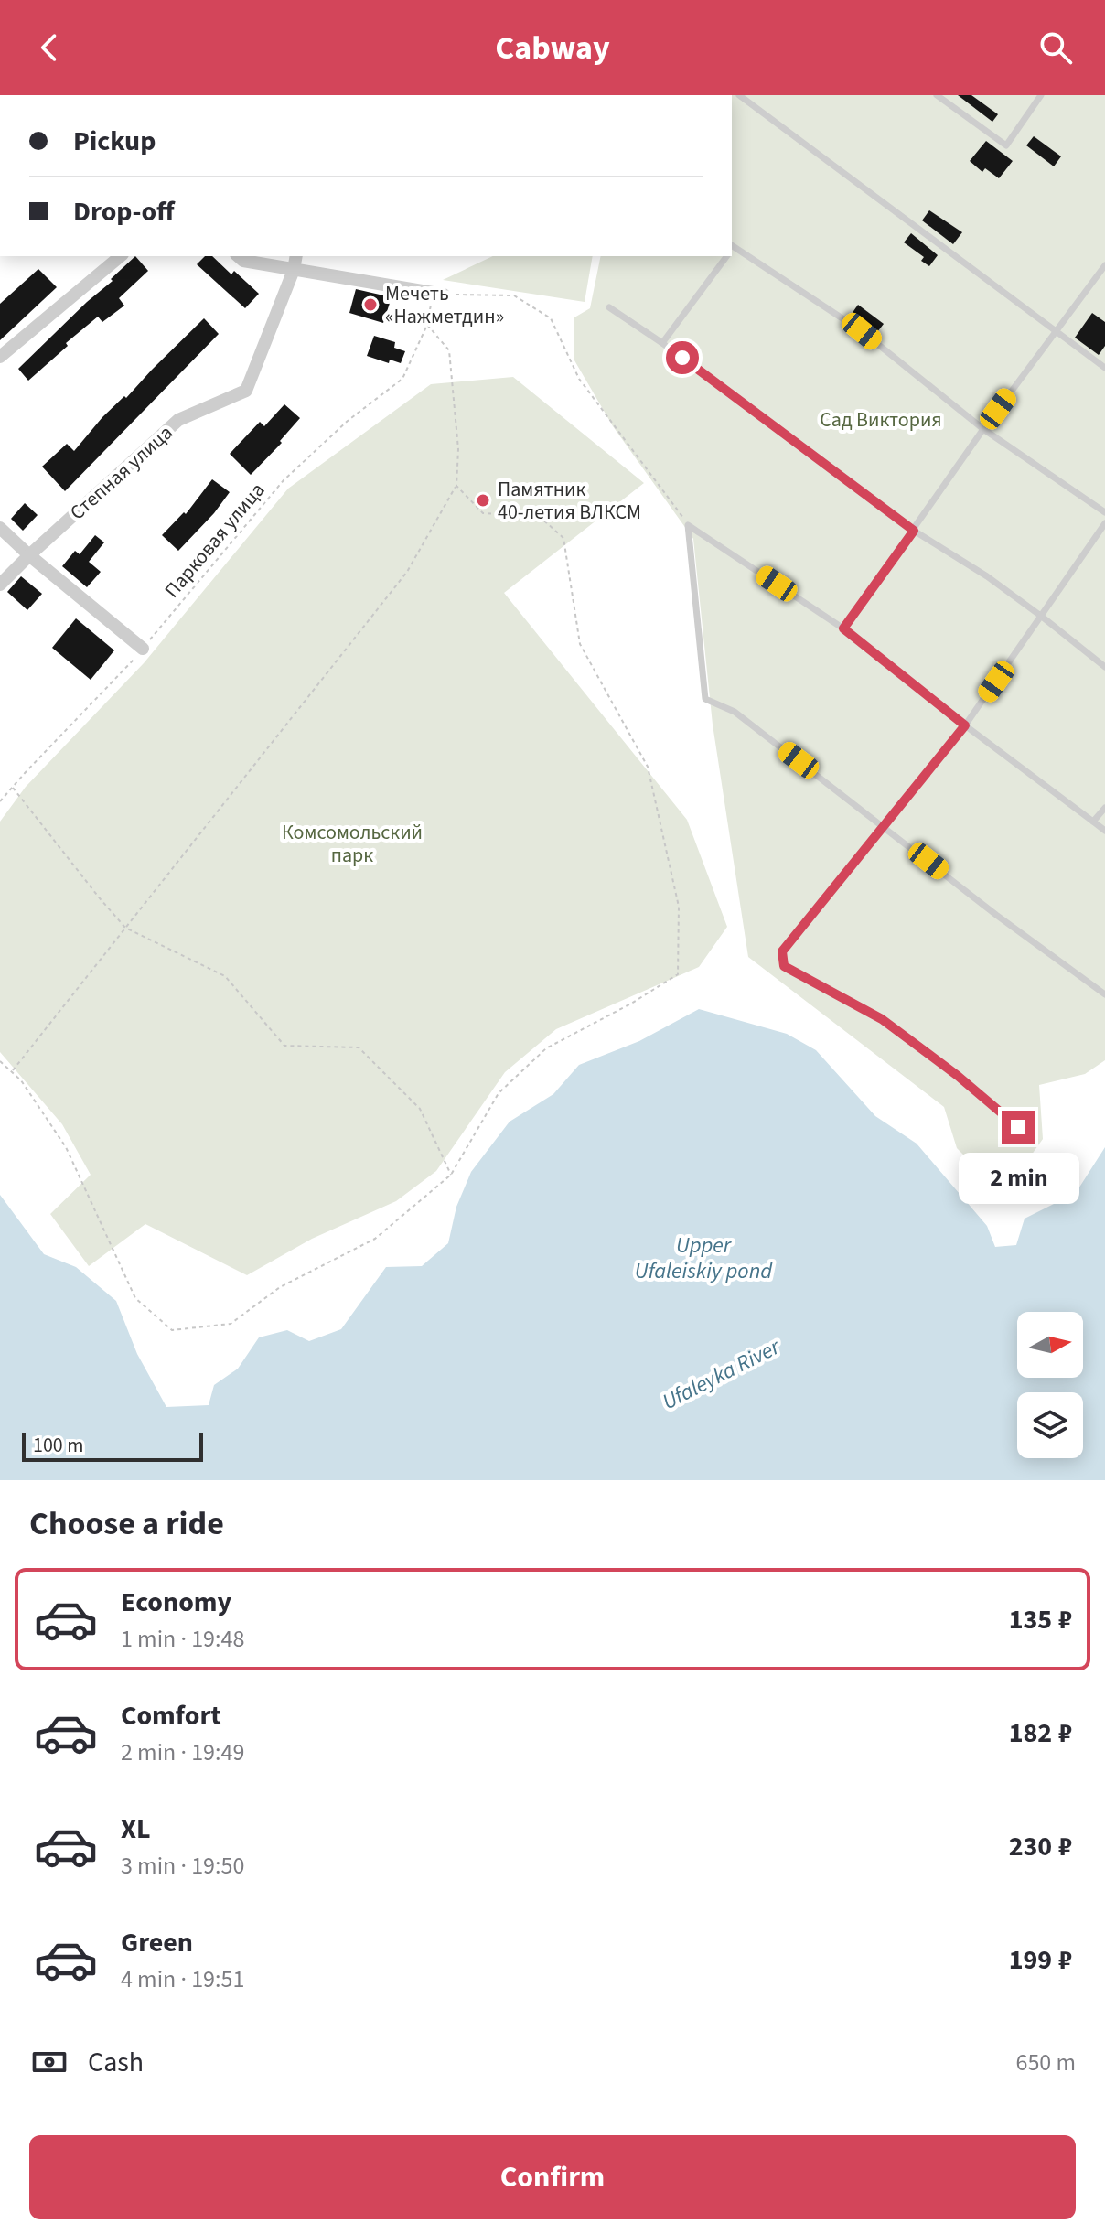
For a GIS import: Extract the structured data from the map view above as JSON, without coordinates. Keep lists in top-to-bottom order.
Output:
{
  "streets": {
    "street": ["Степная улица"],
    "path": ["Парковая улица"]
  },
  "water": ["Upper Ufaleiskiy pond", "Ufaleyka River"],
  "parks": ["Сад Виктория", "Комсомольский парк"],
  "places": ["Мечеть «Нажметдин»", "Памятник 40-летия ВЛКСМ"],
  "scale_bar": "100 m",
  "north": "right",
  "page": {
    "header": "Cabway",
    "banner": ["Pickup", "Drop-off"],
    "bubble": "2 min",
    "scale": "100 m",
    "heading": "Choose a ride",
    "list": [
      {
        "name": "Economy",
        "note": "1 min · 19:48",
        "value": "135 ₽"
      },
      {
        "name": "Comfort",
        "note": "2 min · 19:49",
        "value": "182 ₽"
      },
      {
        "name": "XL",
        "note": "3 min · 19:50",
        "value": "230 ₽"
      },
      {
        "name": "Green",
        "note": "4 min · 19:51",
        "value": "199 ₽"
      }
    ],
    "pay": ["Cash", "650 m"],
    "buttons": "Confirm"
  }
}
